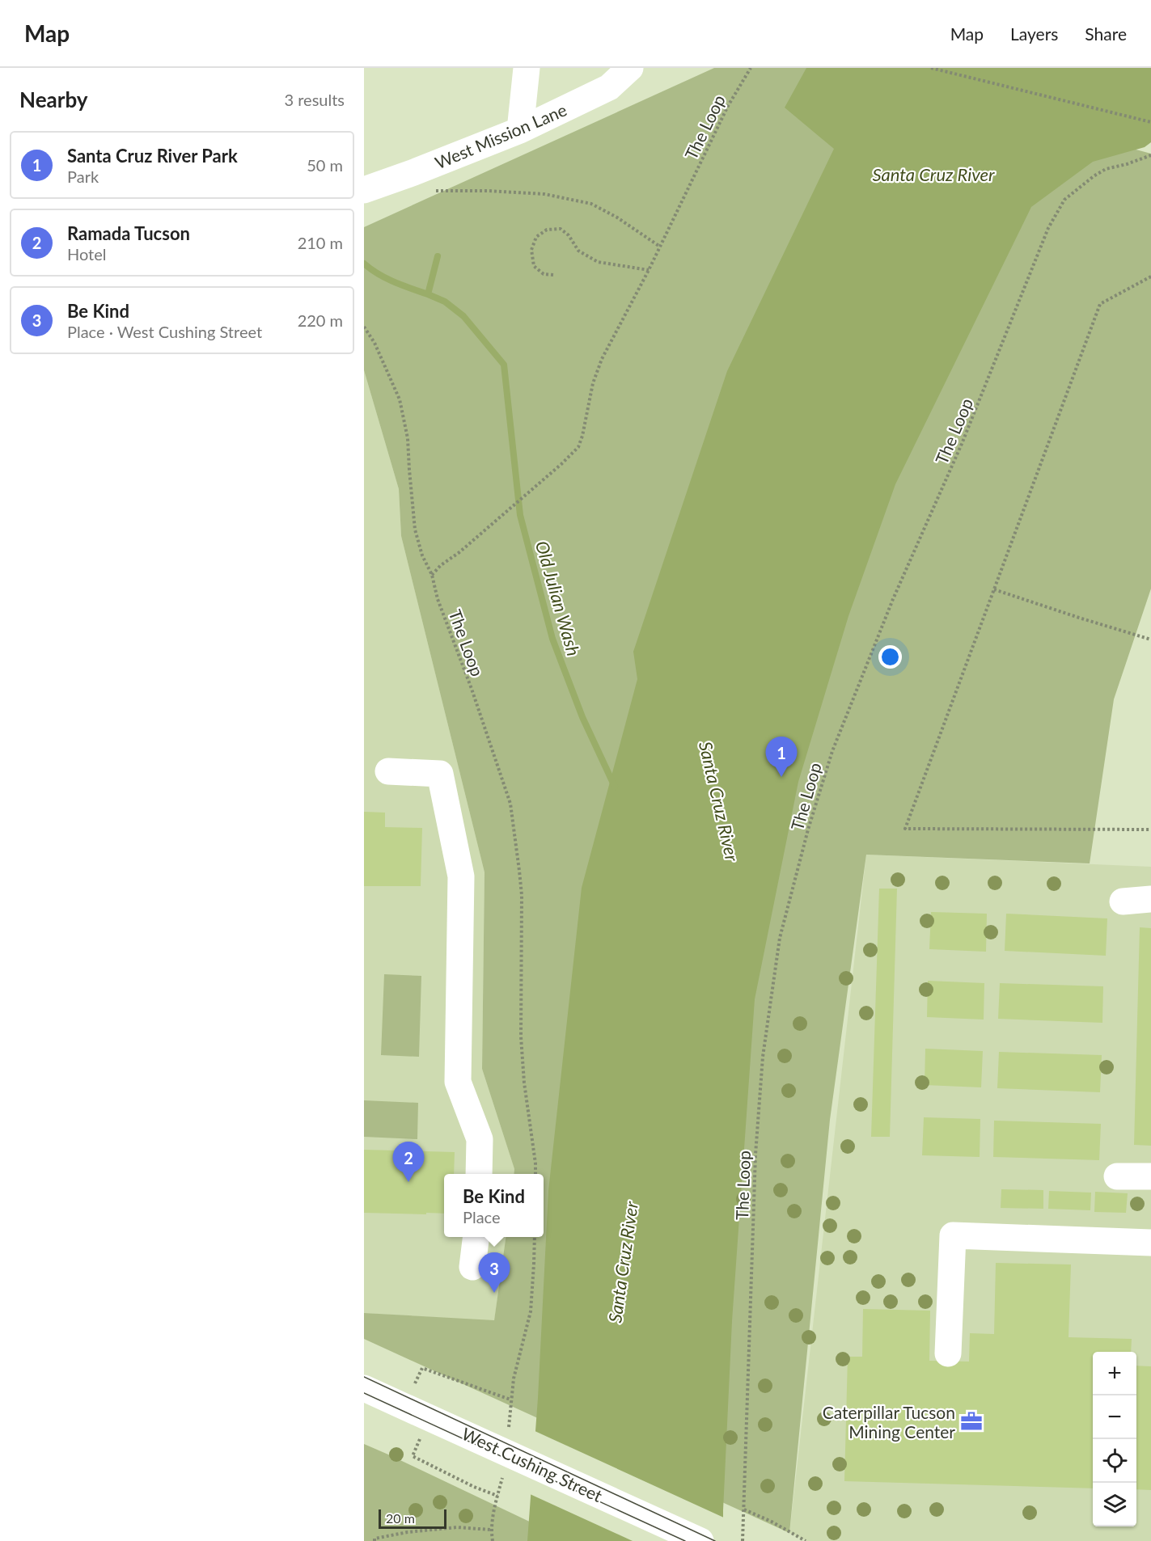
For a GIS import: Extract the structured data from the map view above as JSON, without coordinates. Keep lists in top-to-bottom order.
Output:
{
  "streets": {
    "street": ["West Mission Lane", "West Cushing Street"],
    "path": ["The Loop"]
  },
  "water": ["Santa Cruz River", "Old Julian Wash"],
  "places": {
    "office": ["Caterpillar Tucson Mining Center"]
  },
  "scale_bar": "20 m",
  "page": {
    "header": "Map",
    "nav": ["Map", "Layers", "Share"],
    "heading": ["Nearby", "3 results"],
    "list": [
      {
        "mark": "1",
        "name": "Santa Cruz River Park",
        "note": "Park",
        "value": "50 m"
      },
      {
        "mark": "2",
        "name": "Ramada Tucson",
        "note": "Hotel",
        "value": "210 m"
      },
      {
        "mark": "3",
        "name": "Be Kind",
        "note": "Place · West Cushing Street",
        "value": "220 m"
      }
    ],
    "pins": ["1", "2", "3"],
    "popup": ["Be Kind", "Place"],
    "map_buttons": ["+", "−"],
    "scale": "20 m"
  }
}
